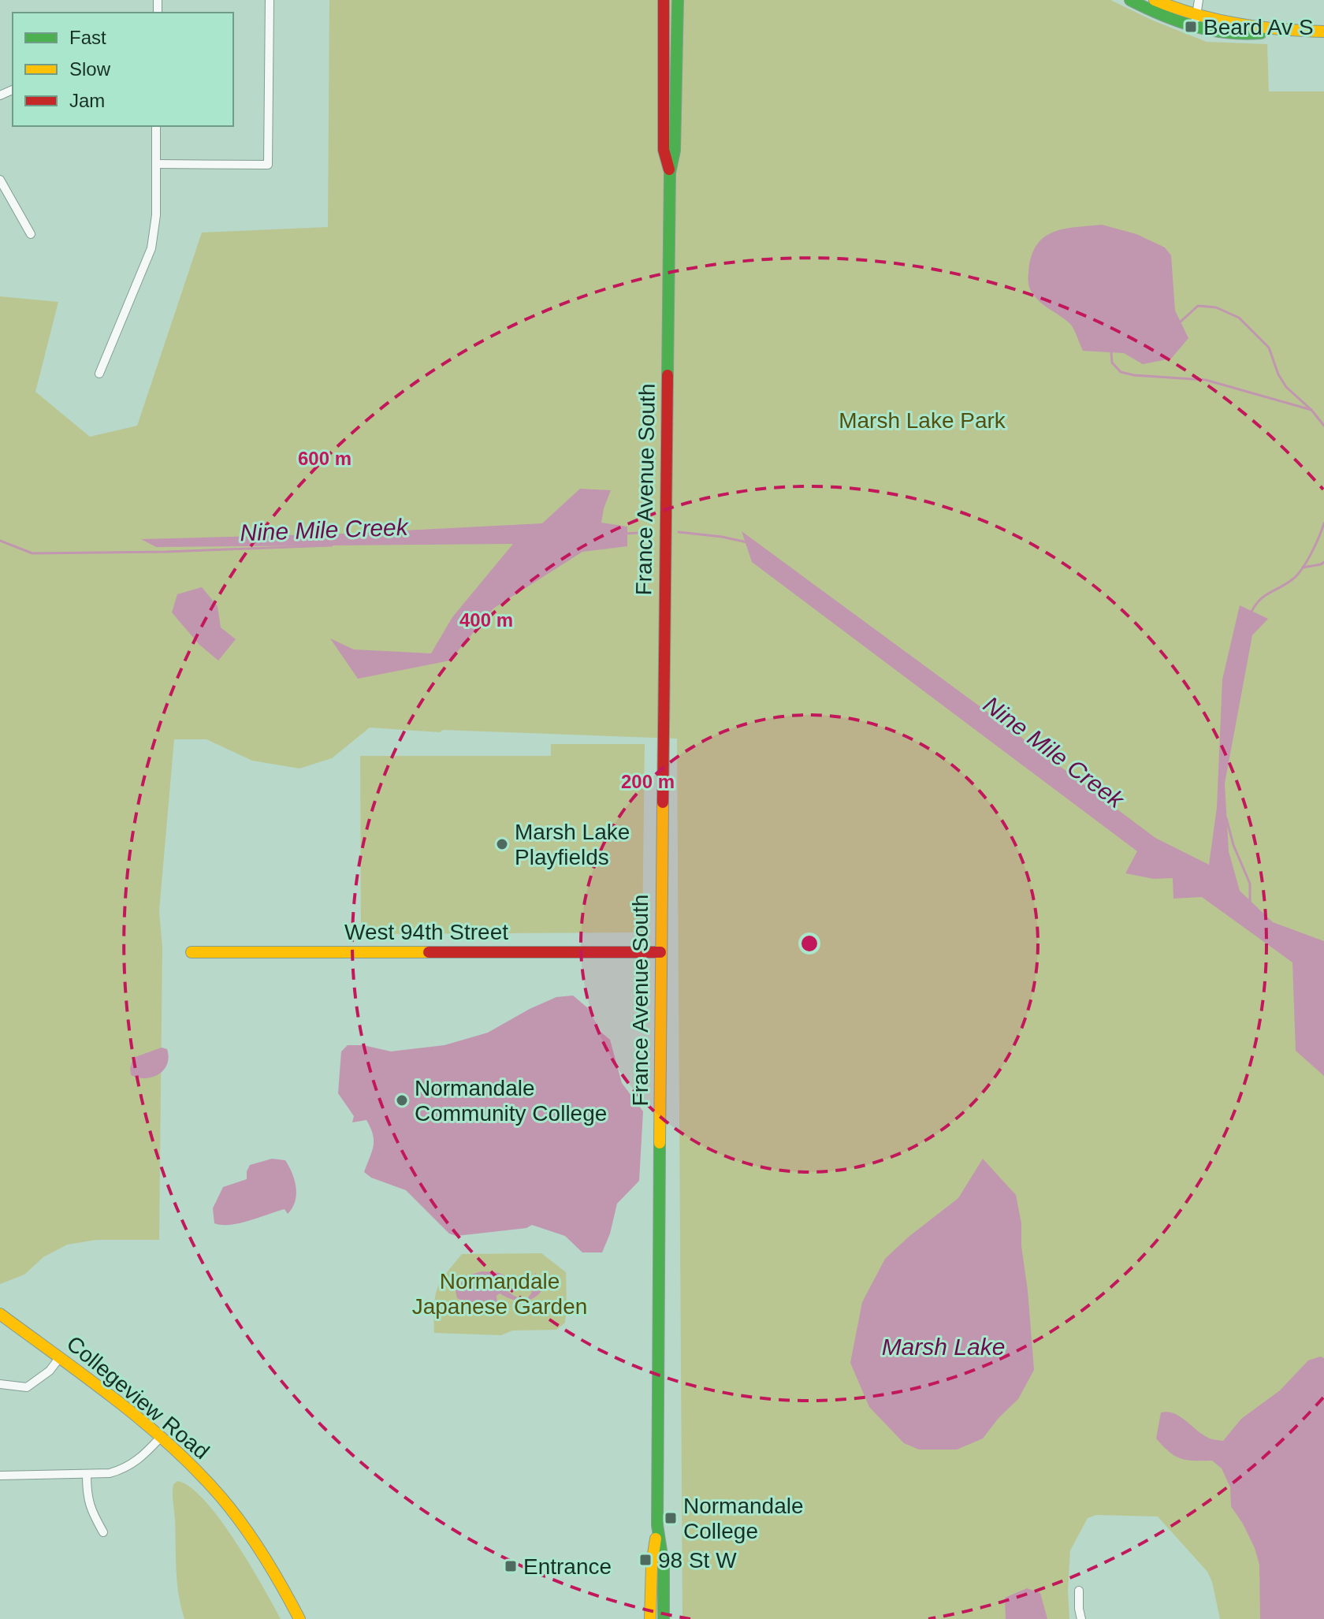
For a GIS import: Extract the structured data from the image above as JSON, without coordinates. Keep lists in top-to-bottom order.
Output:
{
  "streets": {
    "main road": ["France Avenue South", "West 94th Street", "Collegeview Road"]
  },
  "crossings": [
    ["France Avenue South", "West 94th Street"]
  ],
  "water": ["Nine Mile Creek", "Marsh Lake"],
  "parks": ["Marsh Lake Park", "Normandale Japanese Garden"],
  "places": {
    "transit": [
      "Beard Av S",
      "Normandale College",
      "98 St W",
      "Entrance"
    ],
    "other": ["Marsh Lake Playfields", "Normandale Community College"]
  },
  "legend": ["Fast", "Slow", "Jam"],
  "rings": ["600 m", "400 m", "200 m"]
}
